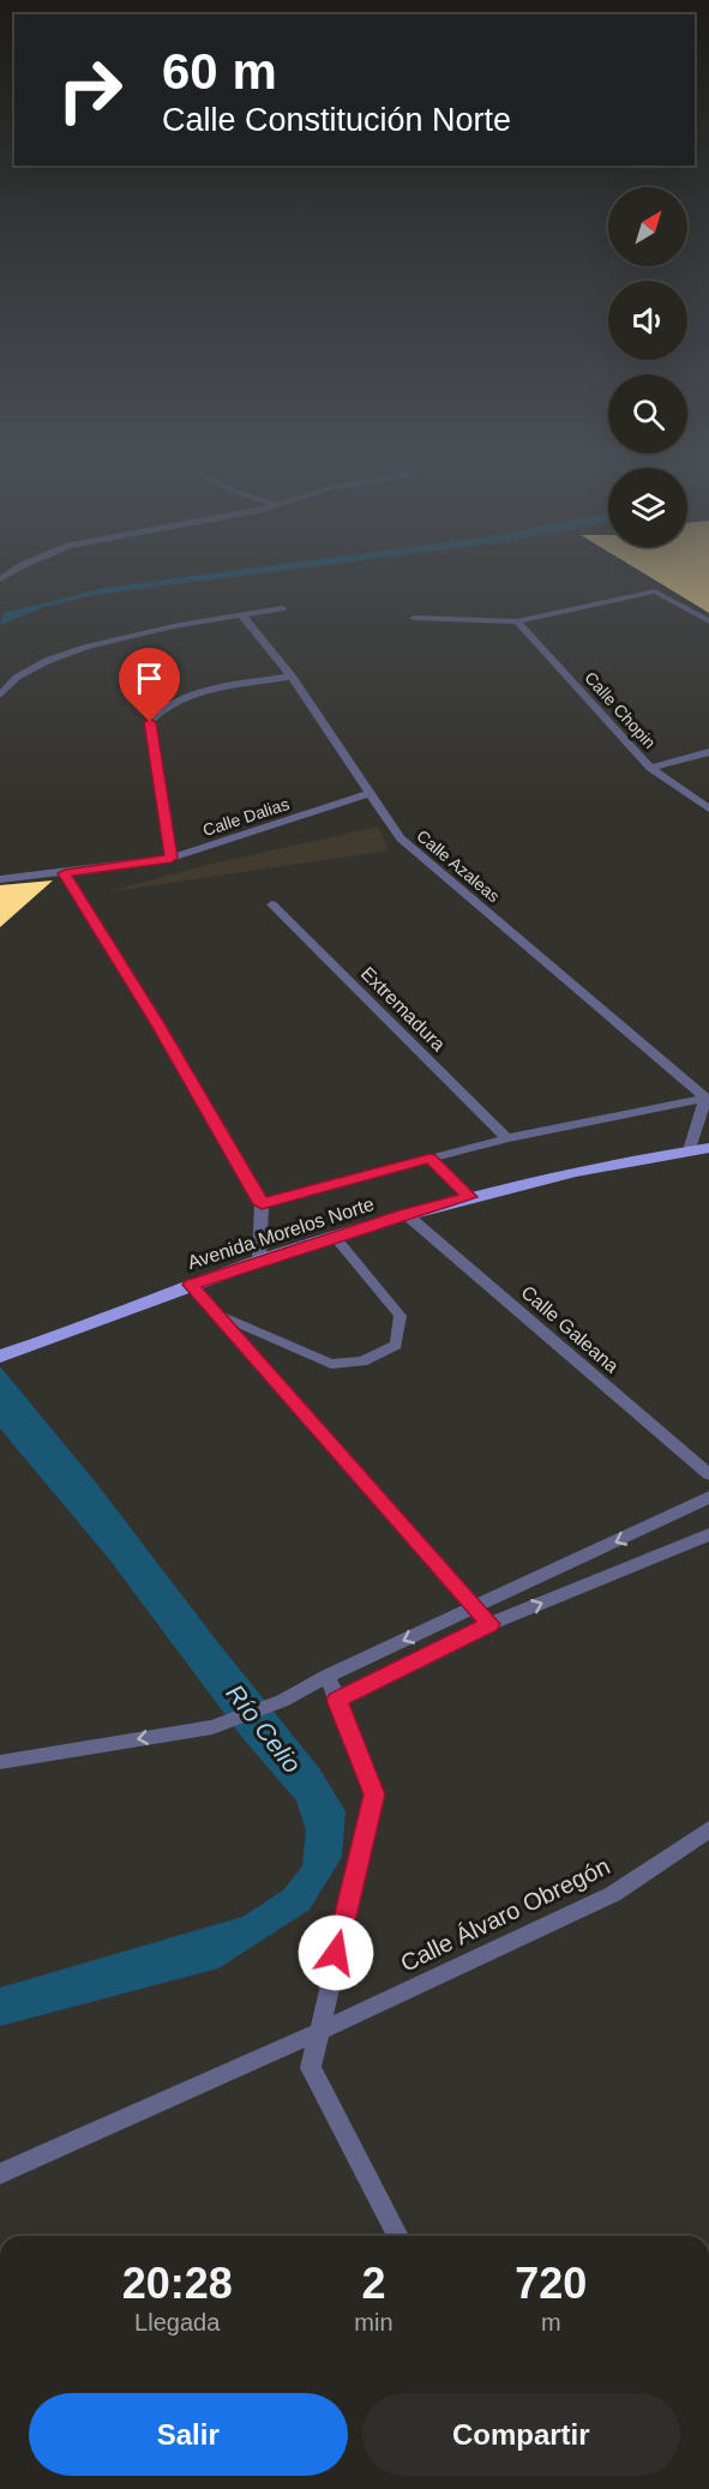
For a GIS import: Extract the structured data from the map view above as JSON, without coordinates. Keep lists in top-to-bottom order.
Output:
{
  "streets": {
    "main road": ["Avenida Morelos Norte"],
    "street": [
      "Calle Chopin",
      "Calle Dalias",
      "Calle Azaleas",
      "Extremadura",
      "Calle Galeana",
      "Calle Álvaro Obregón"
    ]
  },
  "crossings": [
    ["Calle Dalias", "Calle Azaleas"],
    ["Calle Azaleas", "Avenida Morelos Norte"],
    ["Extremadura", "Avenida Morelos Norte"],
    ["Avenida Morelos Norte", "Calle Galeana"]
  ],
  "water": ["Río Celio"],
  "north": "top right",
  "page": {
    "turn": ["60 m", "Calle Constitución Norte"],
    "eta": [
      "20:28",
      "Llegada",
      "2",
      "min",
      "720",
      "m"
    ],
    "buttons": ["Salir", "Compartir"]
  }
}
